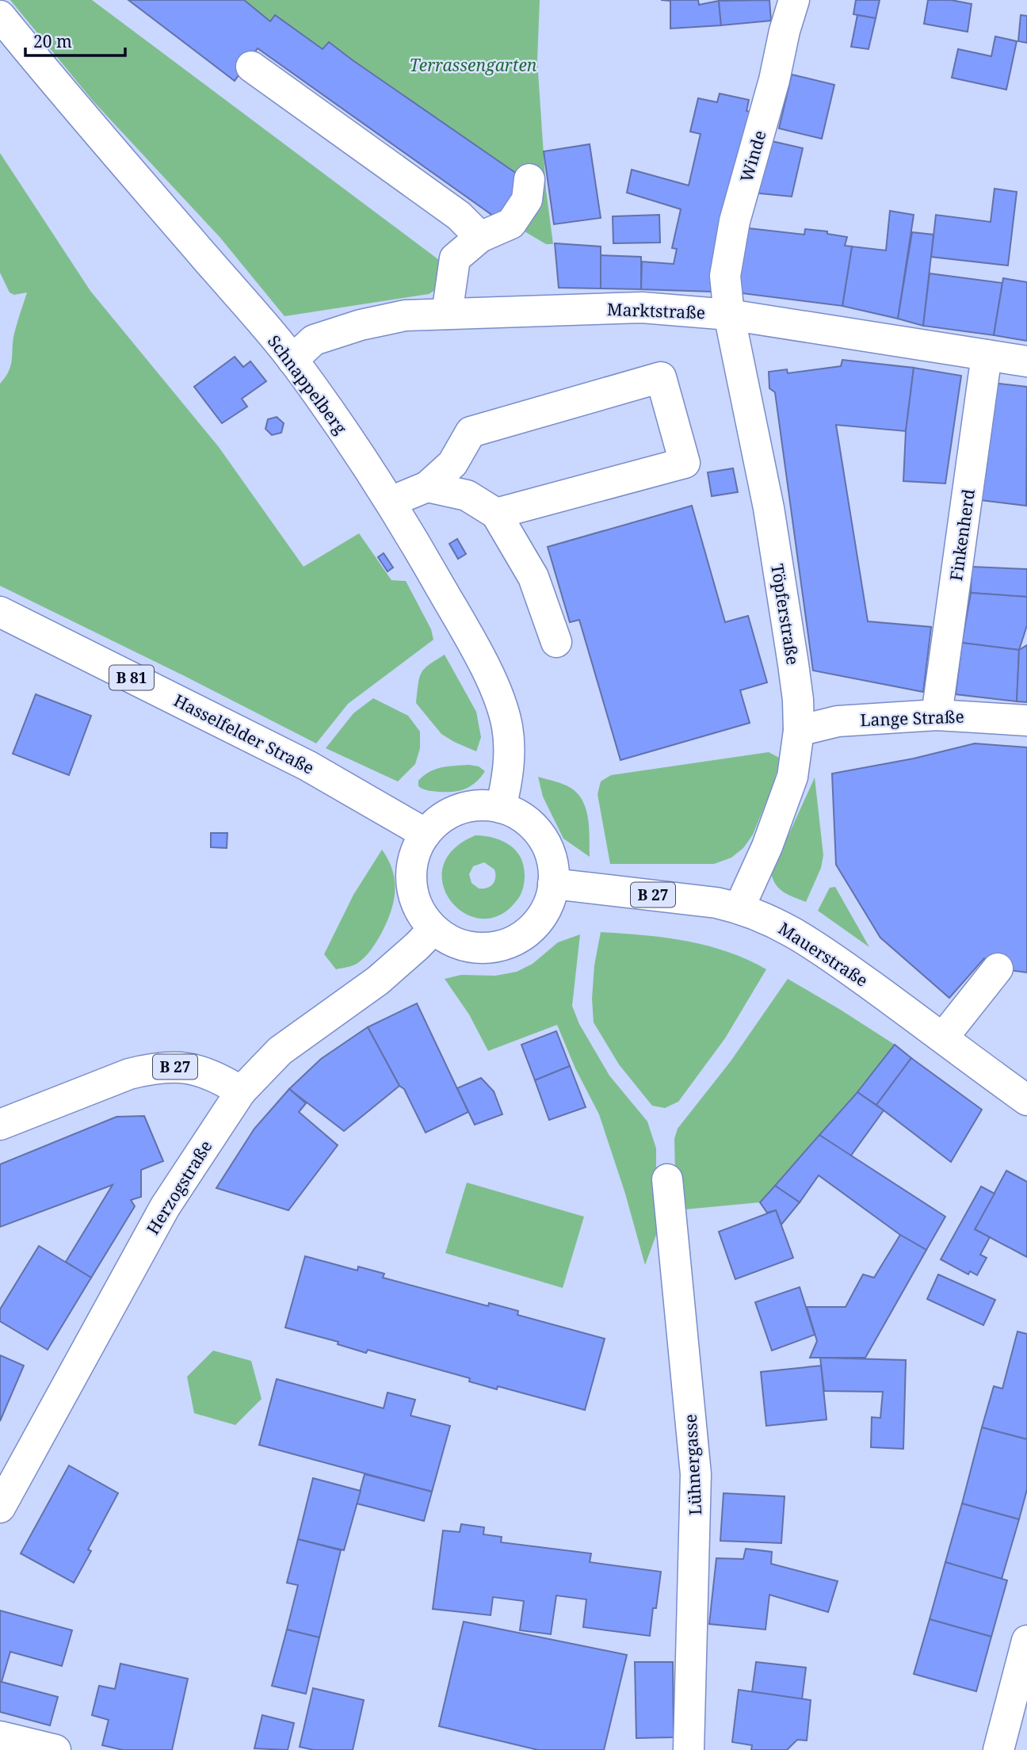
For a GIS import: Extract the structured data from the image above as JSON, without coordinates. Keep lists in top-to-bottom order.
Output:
{
  "streets": {
    "street": [
      "Winde",
      "Marktstraße",
      "Schnappelberg",
      "Finkenherd",
      "Töpferstraße",
      "B 81",
      "Lange Straße",
      "Hasselfelder Straße",
      "B 27",
      "Mauerstraße",
      "Herzogstraße",
      "Lühnergasse"
    ]
  },
  "crossings": [
    ["Winde", "Marktstraße"],
    ["Winde", "Töpferstraße"],
    ["Marktstraße", "Schnappelberg"],
    ["Marktstraße", "Finkenherd"],
    ["Marktstraße", "Töpferstraße"],
    ["Schnappelberg", "Hasselfelder Straße"],
    ["Schnappelberg", "Mauerstraße"],
    ["Schnappelberg", "Herzogstraße"],
    ["Finkenherd", "Lange Straße"],
    ["Töpferstraße", "Lange Straße"],
    ["Töpferstraße", "Mauerstraße"],
    ["Hasselfelder Straße", "Mauerstraße"],
    ["Hasselfelder Straße", "Herzogstraße"],
    ["B 27", "Herzogstraße"],
    ["Mauerstraße", "Herzogstraße"]
  ],
  "parks": ["Terrassengarten"],
  "scale_bar": "20 m"
}
